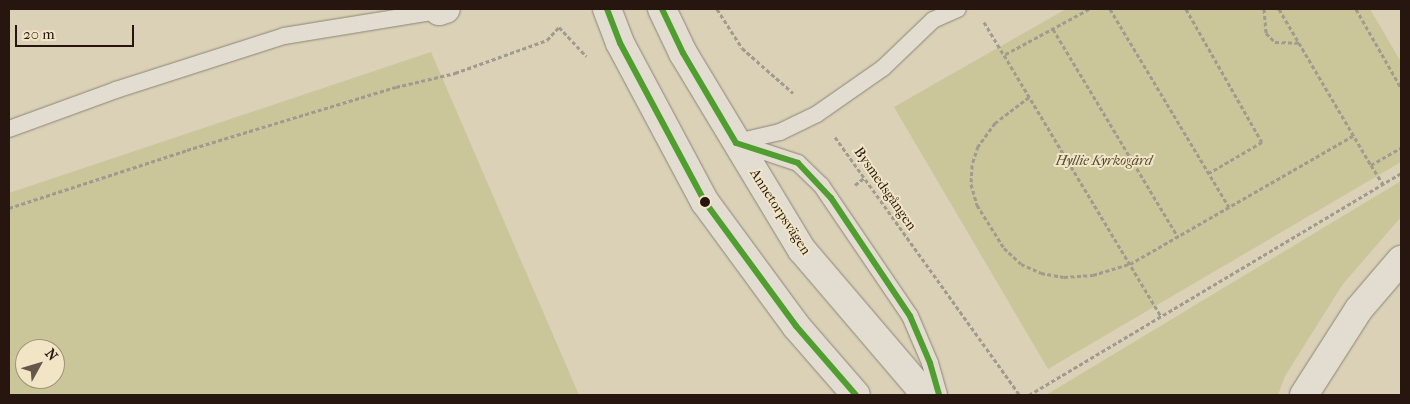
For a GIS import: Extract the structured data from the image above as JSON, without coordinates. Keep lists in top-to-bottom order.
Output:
{
  "streets": {
    "main road": ["Annetorpsvägen"],
    "path": ["Bysmedsgången"]
  },
  "parks": ["Hyllie Kyrkogård"],
  "scale_bar": "20 m",
  "north": "top right"
}
